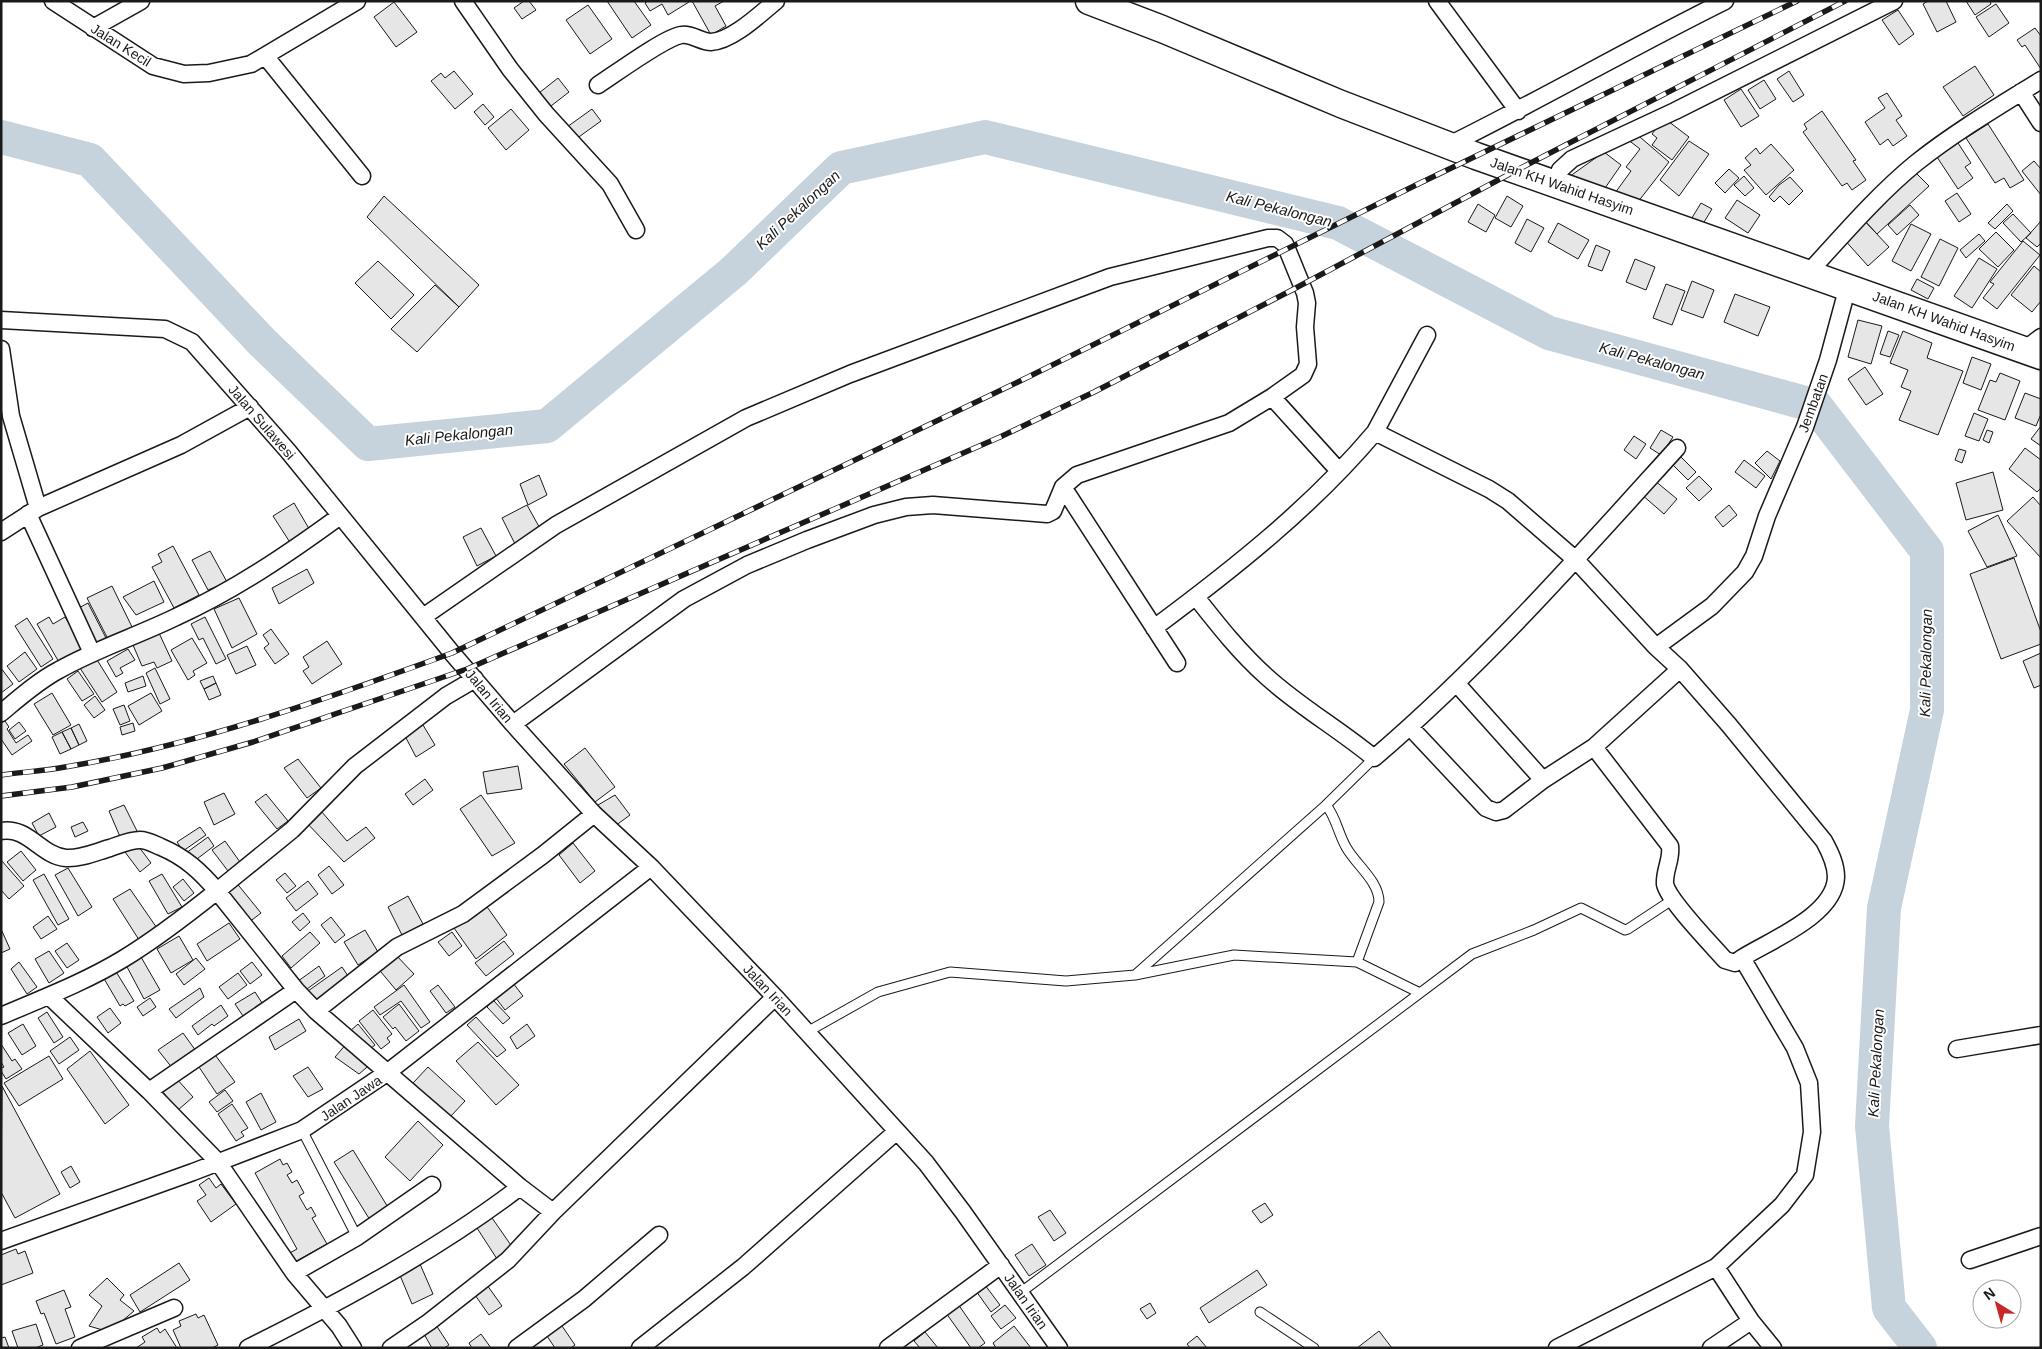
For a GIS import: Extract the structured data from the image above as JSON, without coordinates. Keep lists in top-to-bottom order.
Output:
{
  "streets": {
    "main road": ["Jalan KH Wahid Hasyim"],
    "street": [
      "Jalan Kecil",
      "Jembatan",
      "Jalan Sulawesi",
      "Jalan Irian",
      "Jalan Jawa"
    ]
  },
  "crossings": [
    ["Jalan KH Wahid Hasyim", "Jembatan"],
    ["Jalan Sulawesi", "Jalan Irian"],
    ["Jalan Irian", "Jalan Jawa"]
  ],
  "water": ["Kali Pekalongan"],
  "north": "top left"
}
